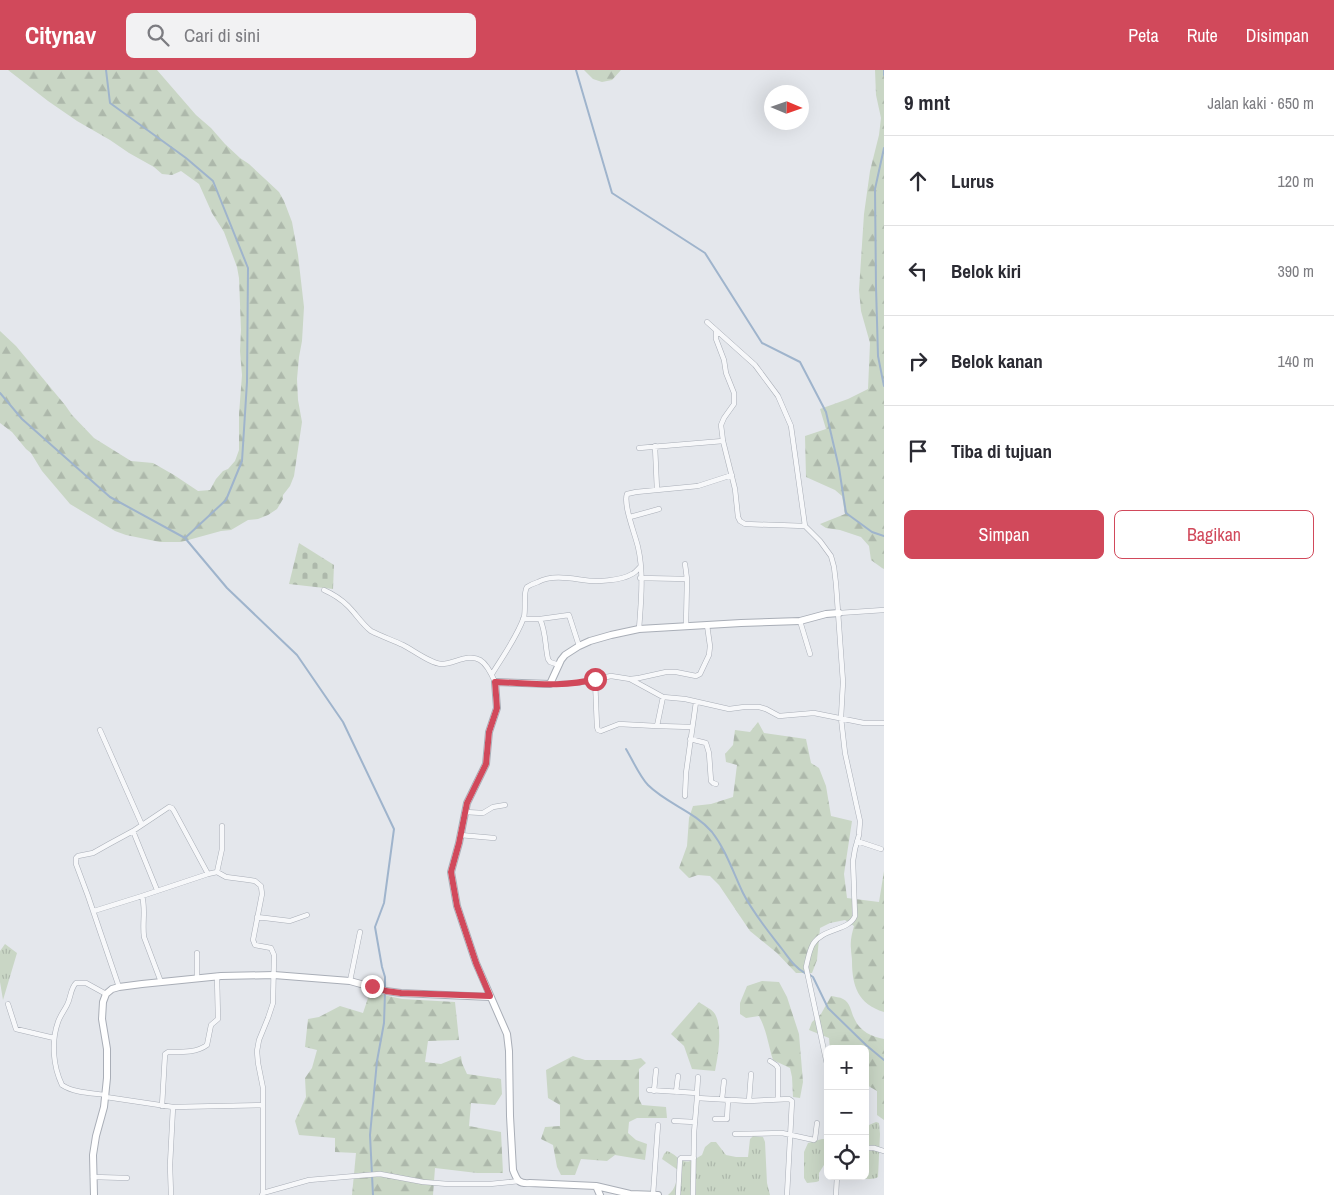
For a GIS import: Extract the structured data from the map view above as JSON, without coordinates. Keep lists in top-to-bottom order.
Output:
{
  "north": "right",
  "page": {
    "header": "Citynav",
    "search": "Cari di sini",
    "nav": ["Peta", "Rute", "Disimpan"],
    "heading": ["9 mnt", "Jalan kaki · 650 m"],
    "list": [
      ["Lurus", "120 m"],
      ["Belok kiri", "390 m"],
      ["Belok kanan", "140 m"],
      "Tiba di tujuan"
    ],
    "buttons": ["Simpan", "Bagikan"],
    "map_buttons": ["+", "−"]
  }
}
